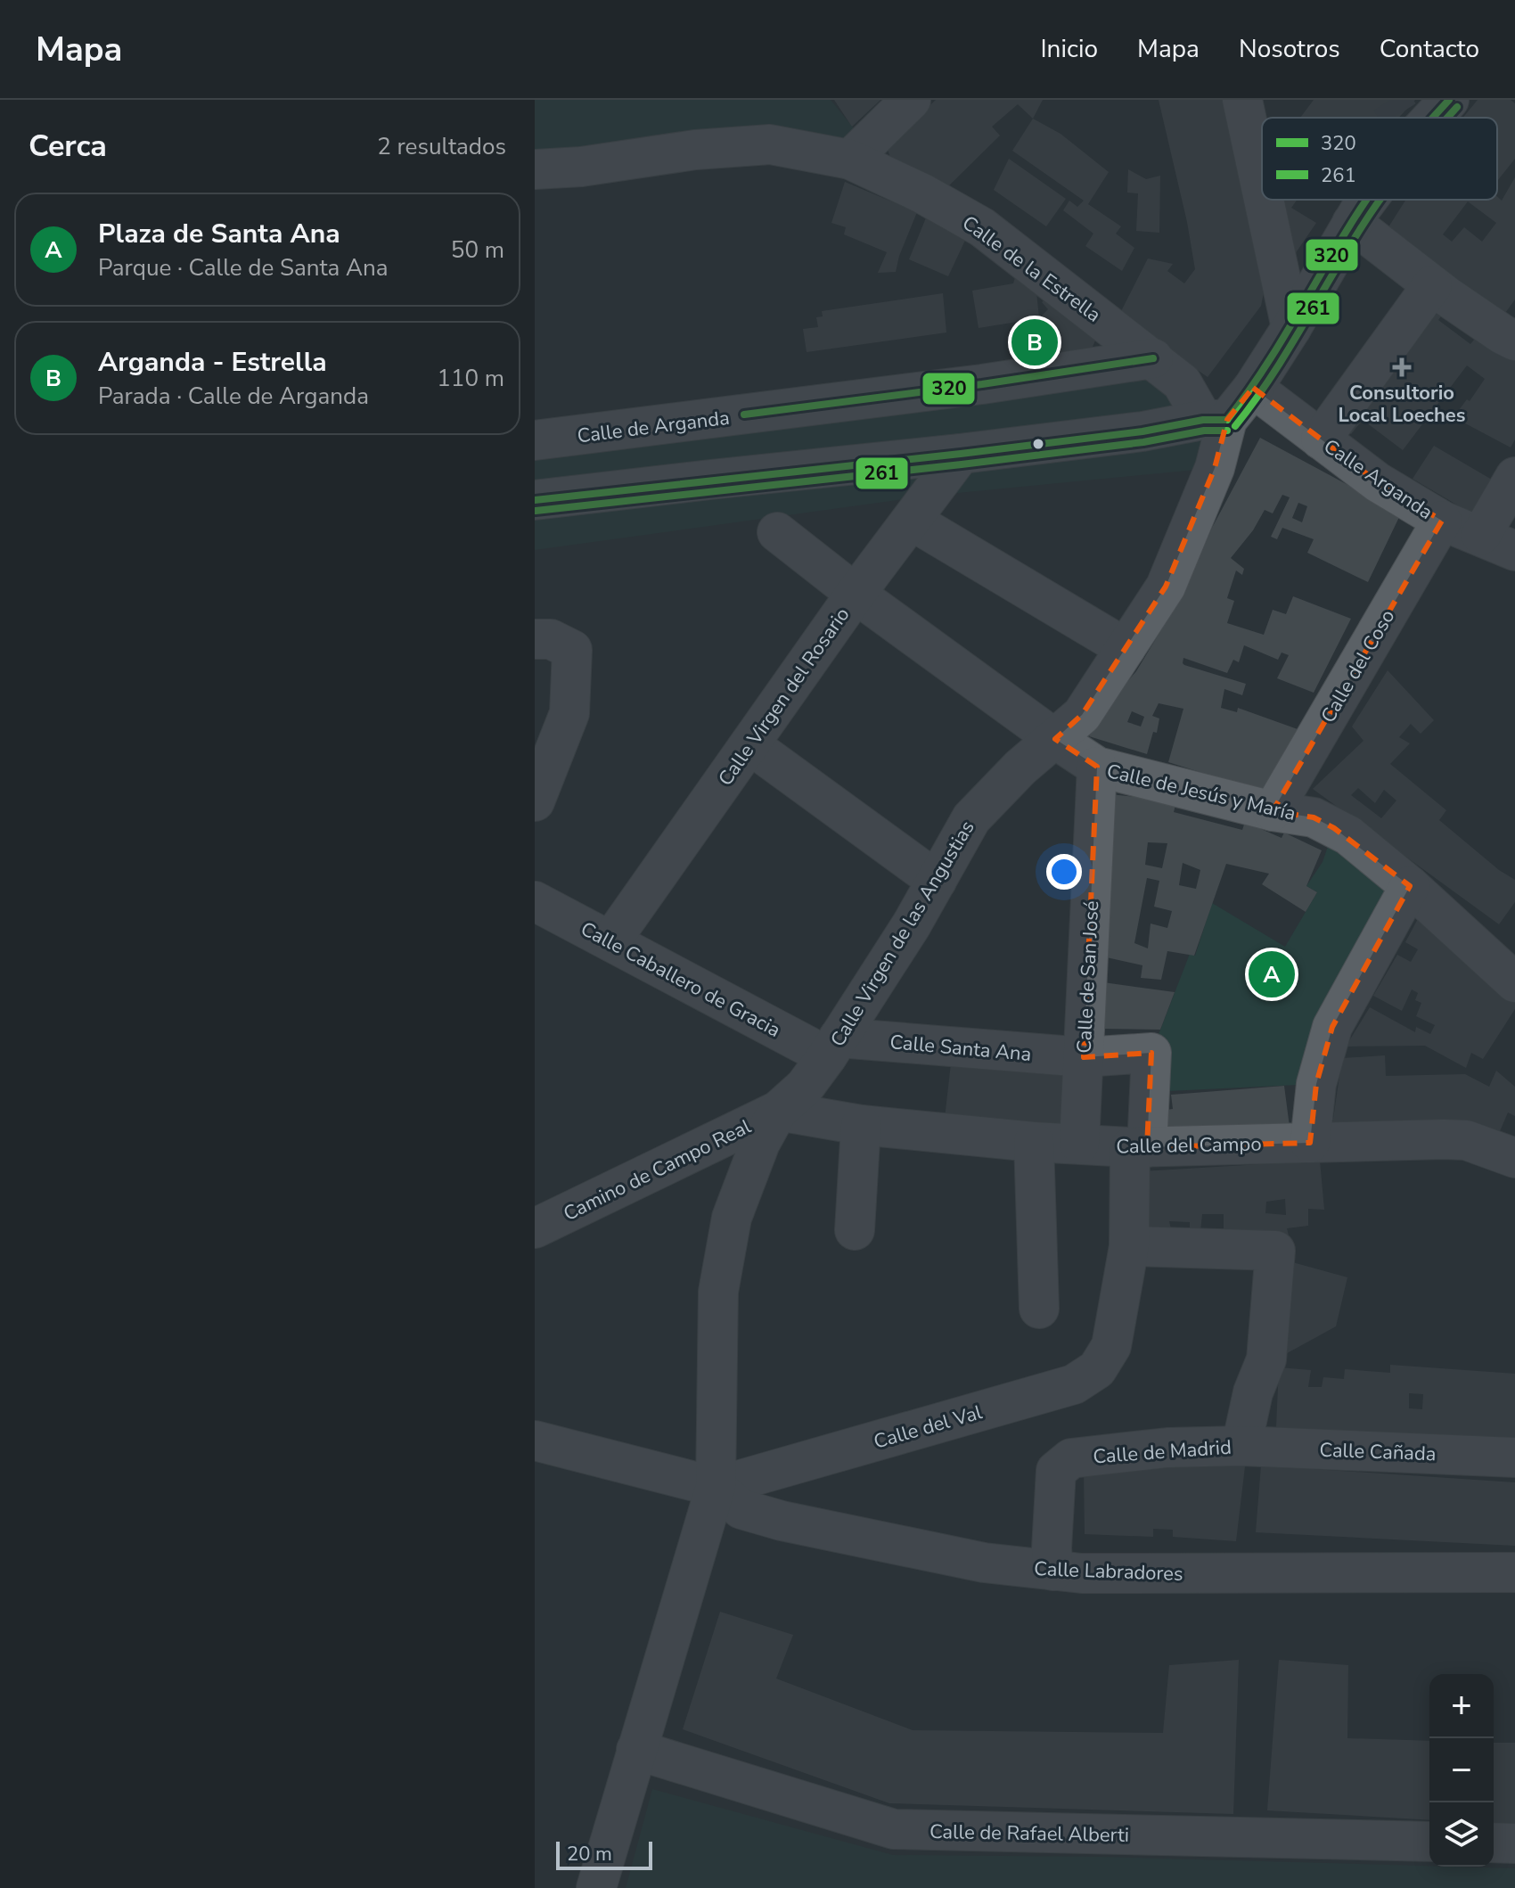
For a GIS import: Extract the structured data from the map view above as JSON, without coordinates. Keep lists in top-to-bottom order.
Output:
{
  "streets": {
    "street": [
      "Calle de la Estrella",
      "Calle de Arganda",
      "Calle Arganda",
      "Calle del Coso",
      "Calle Virgen del Rosario",
      "Calle de Jesús y María",
      "Calle Virgen de las Angustias",
      "Calle de San José",
      "Calle Caballero de Gracia",
      "Calle Santa Ana",
      "Calle del Campo",
      "Camino de Campo Real",
      "Calle del Val",
      "Calle de Madrid",
      "Calle Cañada",
      "Calle Labradores",
      "Calle de Rafael Alberti"
    ]
  },
  "crossings": [
    ["Calle de la Estrella", "Calle de Arganda"],
    ["Calle de la Estrella", "Calle Virgen de las Angustias"],
    ["Calle Arganda", "Calle del Coso"],
    ["Calle Arganda", "Calle Virgen de las Angustias"],
    ["Calle del Coso", "Calle de Jesús y María"],
    ["Calle Virgen del Rosario", "Calle de Jesús y María"],
    ["Calle Virgen del Rosario", "Calle Caballero de Gracia"],
    ["Calle de Jesús y María", "Calle Virgen de las Angustias"],
    ["Calle de Jesús y María", "Calle de San José"],
    ["Calle Virgen de las Angustias", "Calle Caballero de Gracia"],
    ["Calle Virgen de las Angustias", "Calle Santa Ana"],
    ["Calle Virgen de las Angustias", "Calle del Campo"],
    ["Calle Virgen de las Angustias", "Camino de Campo Real"],
    ["Calle Virgen de las Angustias", "Calle del Val"],
    ["Calle Virgen de las Angustias", "Calle Labradores"],
    ["Calle Virgen de las Angustias", "Calle de Rafael Alberti"],
    ["Calle de San José", "Calle Santa Ana"],
    ["Calle de San José", "Calle del Campo"],
    ["Calle Caballero de Gracia", "Calle Santa Ana"],
    ["Calle Santa Ana", "Calle del Campo"],
    ["Calle Santa Ana", "Calle del Val"],
    ["Calle del Campo", "Camino de Campo Real"],
    ["Calle del Campo", "Calle del Val"],
    ["Calle del Val", "Calle de Madrid"],
    ["Calle del Val", "Calle Labradores"],
    ["Calle de Madrid", "Calle Cañada"],
    ["Calle de Madrid", "Calle Labradores"]
  ],
  "places": {
    "health": ["Consultorio Local Loeches"]
  },
  "lines": ["transit line 320", "transit line 261"],
  "legend": ["320", "261"],
  "scale_bar": "20 m",
  "page": {
    "header": "Mapa",
    "nav": [
      "Inicio",
      "Mapa",
      "Nosotros",
      "Contacto"
    ],
    "heading": ["Cerca", "2 resultados"],
    "list": [
      {
        "mark": "A",
        "name": "Plaza de Santa Ana",
        "note": "Parque · Calle de Santa Ana",
        "value": "50 m"
      },
      {
        "mark": "B",
        "name": "Arganda - Estrella",
        "note": "Parada · Calle de Arganda",
        "value": "110 m"
      }
    ],
    "pins": ["B", "A"],
    "map_buttons": ["+", "−"],
    "scale": "20 m"
  }
}
